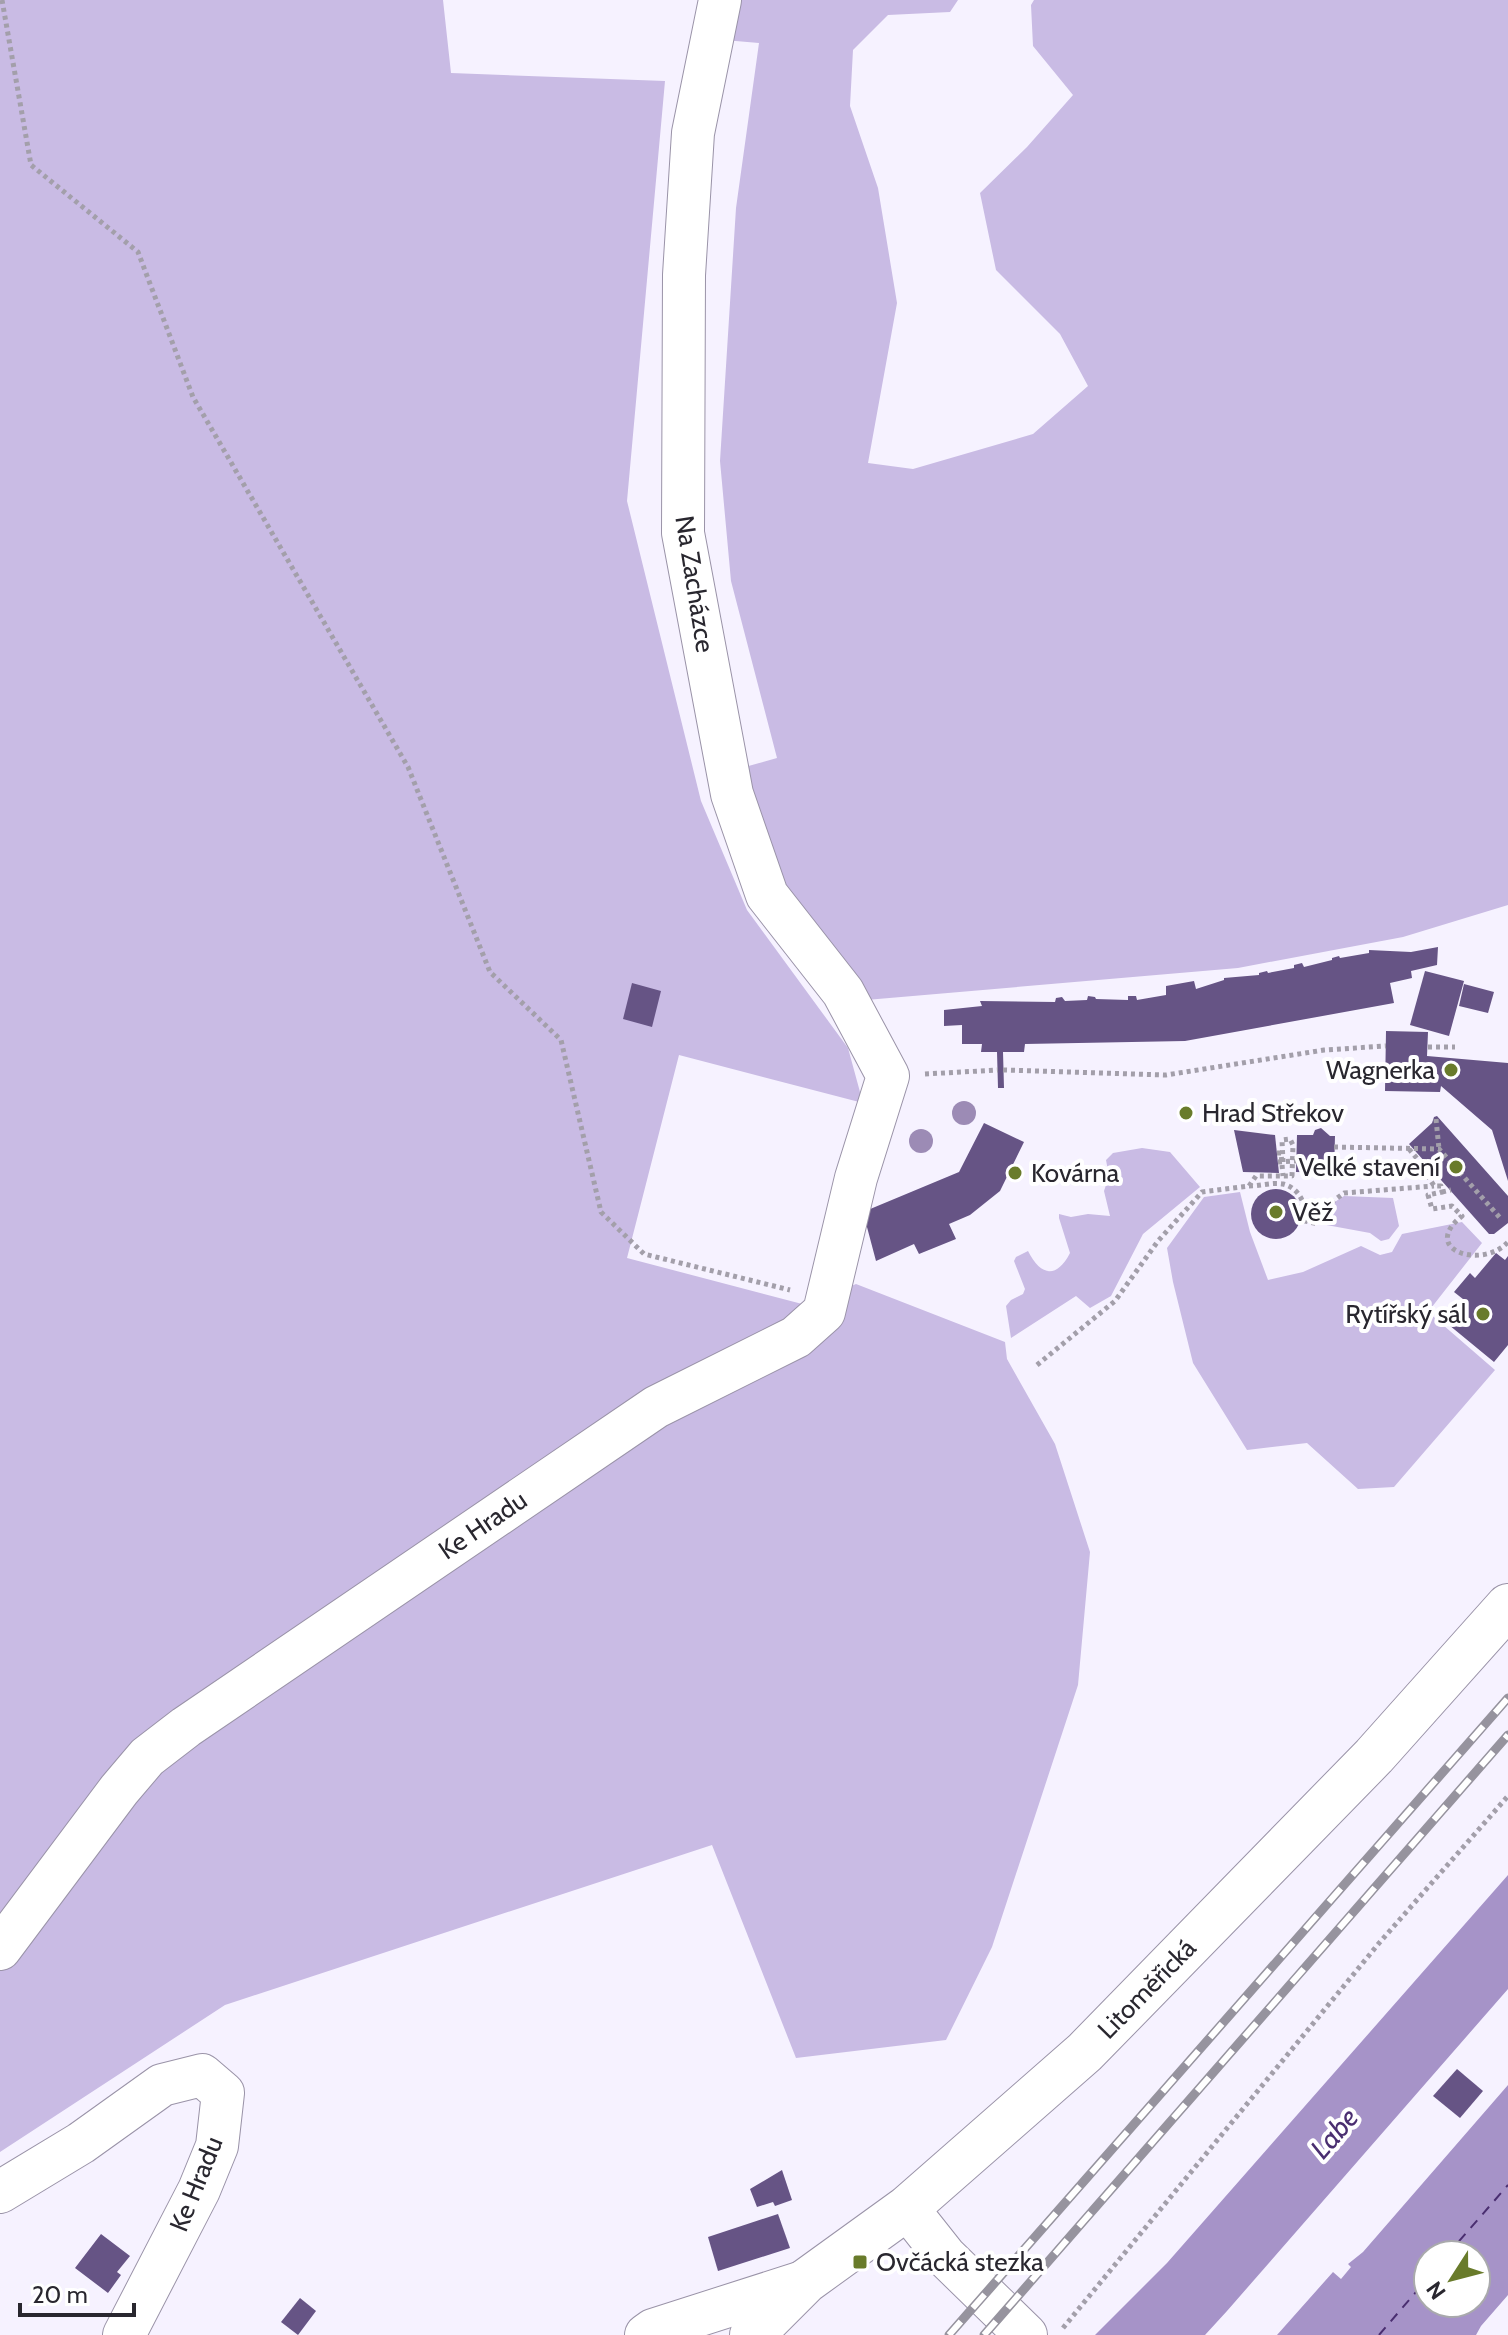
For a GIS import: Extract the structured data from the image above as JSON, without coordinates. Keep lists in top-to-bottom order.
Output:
{
  "streets": {
    "main road": ["Litoměřická"],
    "street": ["Na Zacházce", "Ke Hradu"]
  },
  "water": ["Labe"],
  "places": {
    "other": [
      "Wagnerka",
      "Hrad Střekov",
      "Velké stavení",
      "Kovárna",
      "Věž",
      "Rytířský sál"
    ],
    "transit": ["Ovčácká stezka"]
  },
  "scale_bar": "20 m",
  "north": "bottom left"
}
